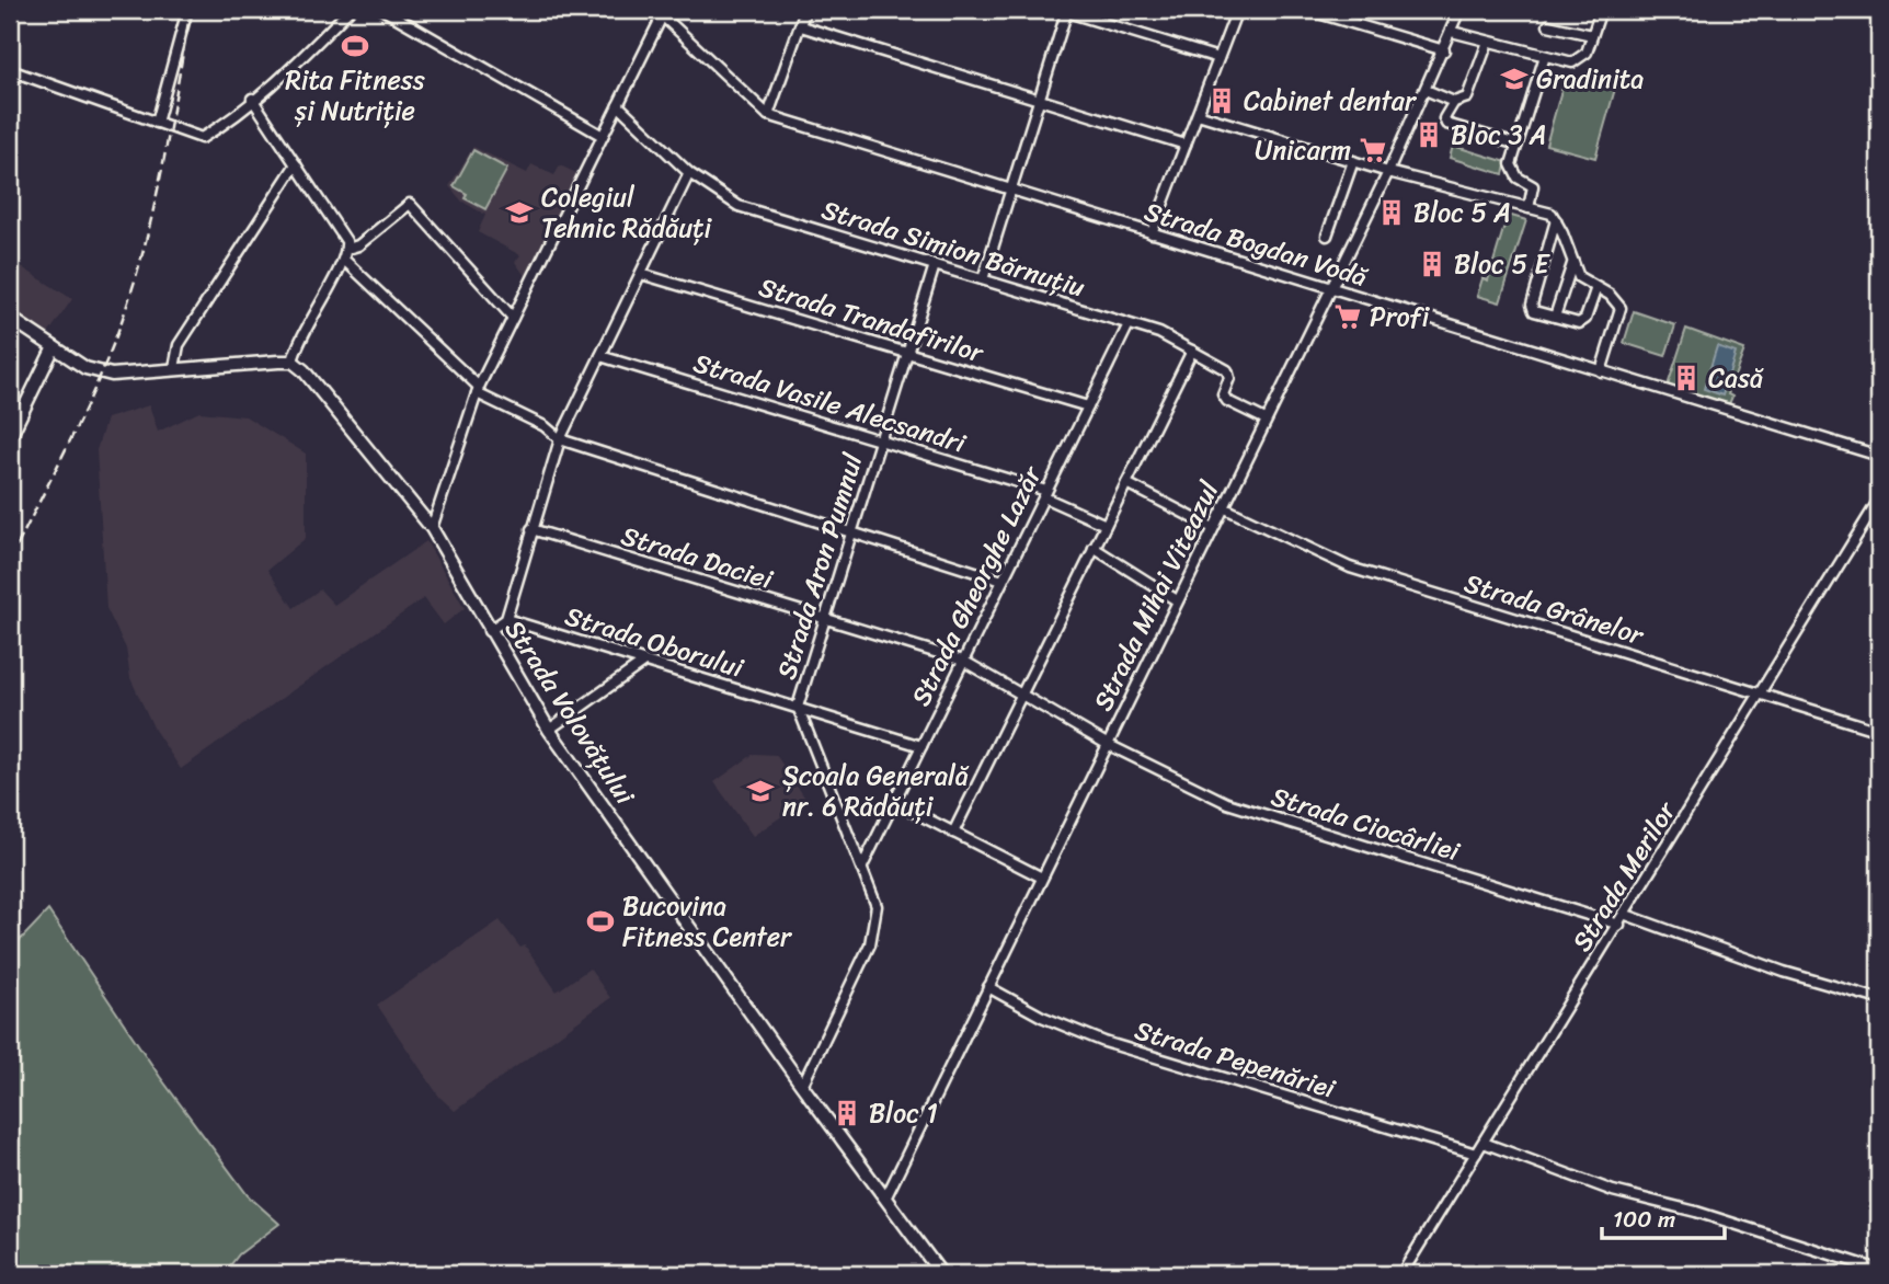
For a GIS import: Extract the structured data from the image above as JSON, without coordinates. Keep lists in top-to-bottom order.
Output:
{
  "streets": {
    "main road": ["Strada Volovățului"],
    "street": [
      "Strada Bogdan Vodă",
      "Strada Simion Bărnuțiu",
      "Strada Trandafirilor",
      "Strada Vasile Alecsandri",
      "Strada Daciei",
      "Strada Aron Pumnul",
      "Strada Gheorghe Lazăr",
      "Strada Mihai Viteazul",
      "Strada Grânelor",
      "Strada Oborului",
      "Strada Ciocârliei",
      "Strada Merilor",
      "Strada Pepenăriei"
    ]
  },
  "crossings": [
    ["Strada Bogdan Vodă", "Strada Mihai Viteazul"],
    ["Strada Simion Bărnuțiu", "Strada Aron Pumnul"],
    ["Strada Simion Bărnuțiu", "Strada Gheorghe Lazăr"],
    ["Strada Simion Bărnuțiu", "Strada Mihai Viteazul"],
    ["Strada Trandafirilor", "Strada Aron Pumnul"],
    ["Strada Trandafirilor", "Strada Gheorghe Lazăr"],
    ["Strada Vasile Alecsandri", "Strada Aron Pumnul"],
    ["Strada Vasile Alecsandri", "Strada Gheorghe Lazăr"],
    ["Strada Daciei", "Strada Aron Pumnul"],
    ["Strada Daciei", "Strada Gheorghe Lazăr"],
    ["Strada Daciei", "Strada Ciocârliei"],
    ["Strada Aron Pumnul", "Strada Gheorghe Lazăr"],
    ["Strada Aron Pumnul", "Strada Oborului"],
    ["Strada Aron Pumnul", "Strada Volovățului"],
    ["Strada Gheorghe Lazăr", "Strada Oborului"],
    ["Strada Mihai Viteazul", "Strada Grânelor"],
    ["Strada Mihai Viteazul", "Strada Volovățului"],
    ["Strada Mihai Viteazul", "Strada Ciocârliei"],
    ["Strada Mihai Viteazul", "Strada Pepenăriei"],
    ["Strada Grânelor", "Strada Merilor"],
    ["Strada Ciocârliei", "Strada Merilor"],
    ["Strada Merilor", "Strada Pepenăriei"]
  ],
  "places": {
    "sports": ["Rita Fitness și Nutriție", "Bucovina Fitness Center"],
    "school or university": ["Gradinita", "Colegiul Tehnic Rădăuți", "Școala Generală nr. 6 Rădăuți"],
    "building": [
      "Cabinet dentar",
      "Bloc 3 A",
      "Bloc 5 A",
      "Bloc 5 E",
      "Casă",
      "Bloc 1"
    ],
    "supermarket": ["Unicarm", "Profi"]
  },
  "scale_bar": "100 m"
}
